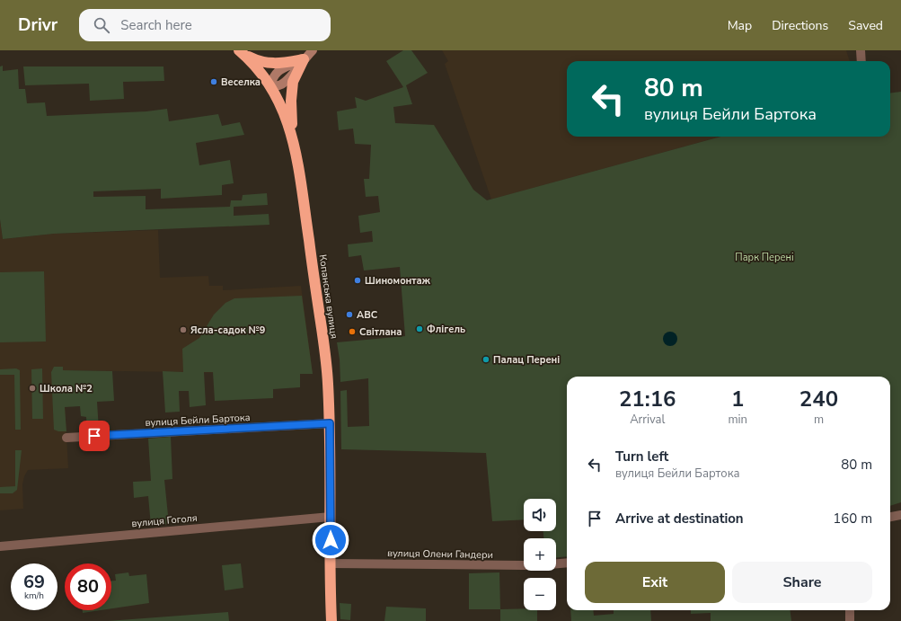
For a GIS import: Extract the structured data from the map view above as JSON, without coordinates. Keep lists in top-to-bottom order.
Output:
{
  "streets": {
    "highway": ["Копанська вулиця"],
    "street": ["вулиця Бейли Бартока", "вулиця Гоголя", "вулиця Олени Гандери"]
  },
  "crossings": [
    ["Копанська вулиця", "вулиця Бейли Бартока"],
    ["Копанська вулиця", "вулиця Гоголя"],
    ["Копанська вулиця", "вулиця Олени Гандери"]
  ],
  "parks": ["Парк Перені"],
  "places": [
    "Веселка",
    "Шиномонтаж",
    "ABC",
    "Флігель",
    "Ясла-садок №9",
    "Світлана",
    "Палац Перені",
    "Школа №2"
  ],
  "page": {
    "header": "Drivr",
    "search": "Search here",
    "nav": ["Map", "Directions", "Saved"],
    "turn": ["80 m", "вулиця Бейли Бартока"],
    "eta": [
      "21:16",
      "Arrival",
      "1",
      "min",
      "240",
      "m"
    ],
    "list": [
      {
        "name": "Turn left",
        "note": "вулиця Бейли Бартока",
        "value": "80 m"
      },
      {
        "name": "Arrive at destination",
        "value": "160 m"
      }
    ],
    "map_buttons": ["+", "−"],
    "buttons": ["Exit", "Share"],
    "speed": "69 km/h",
    "limit": "80"
  }
}
